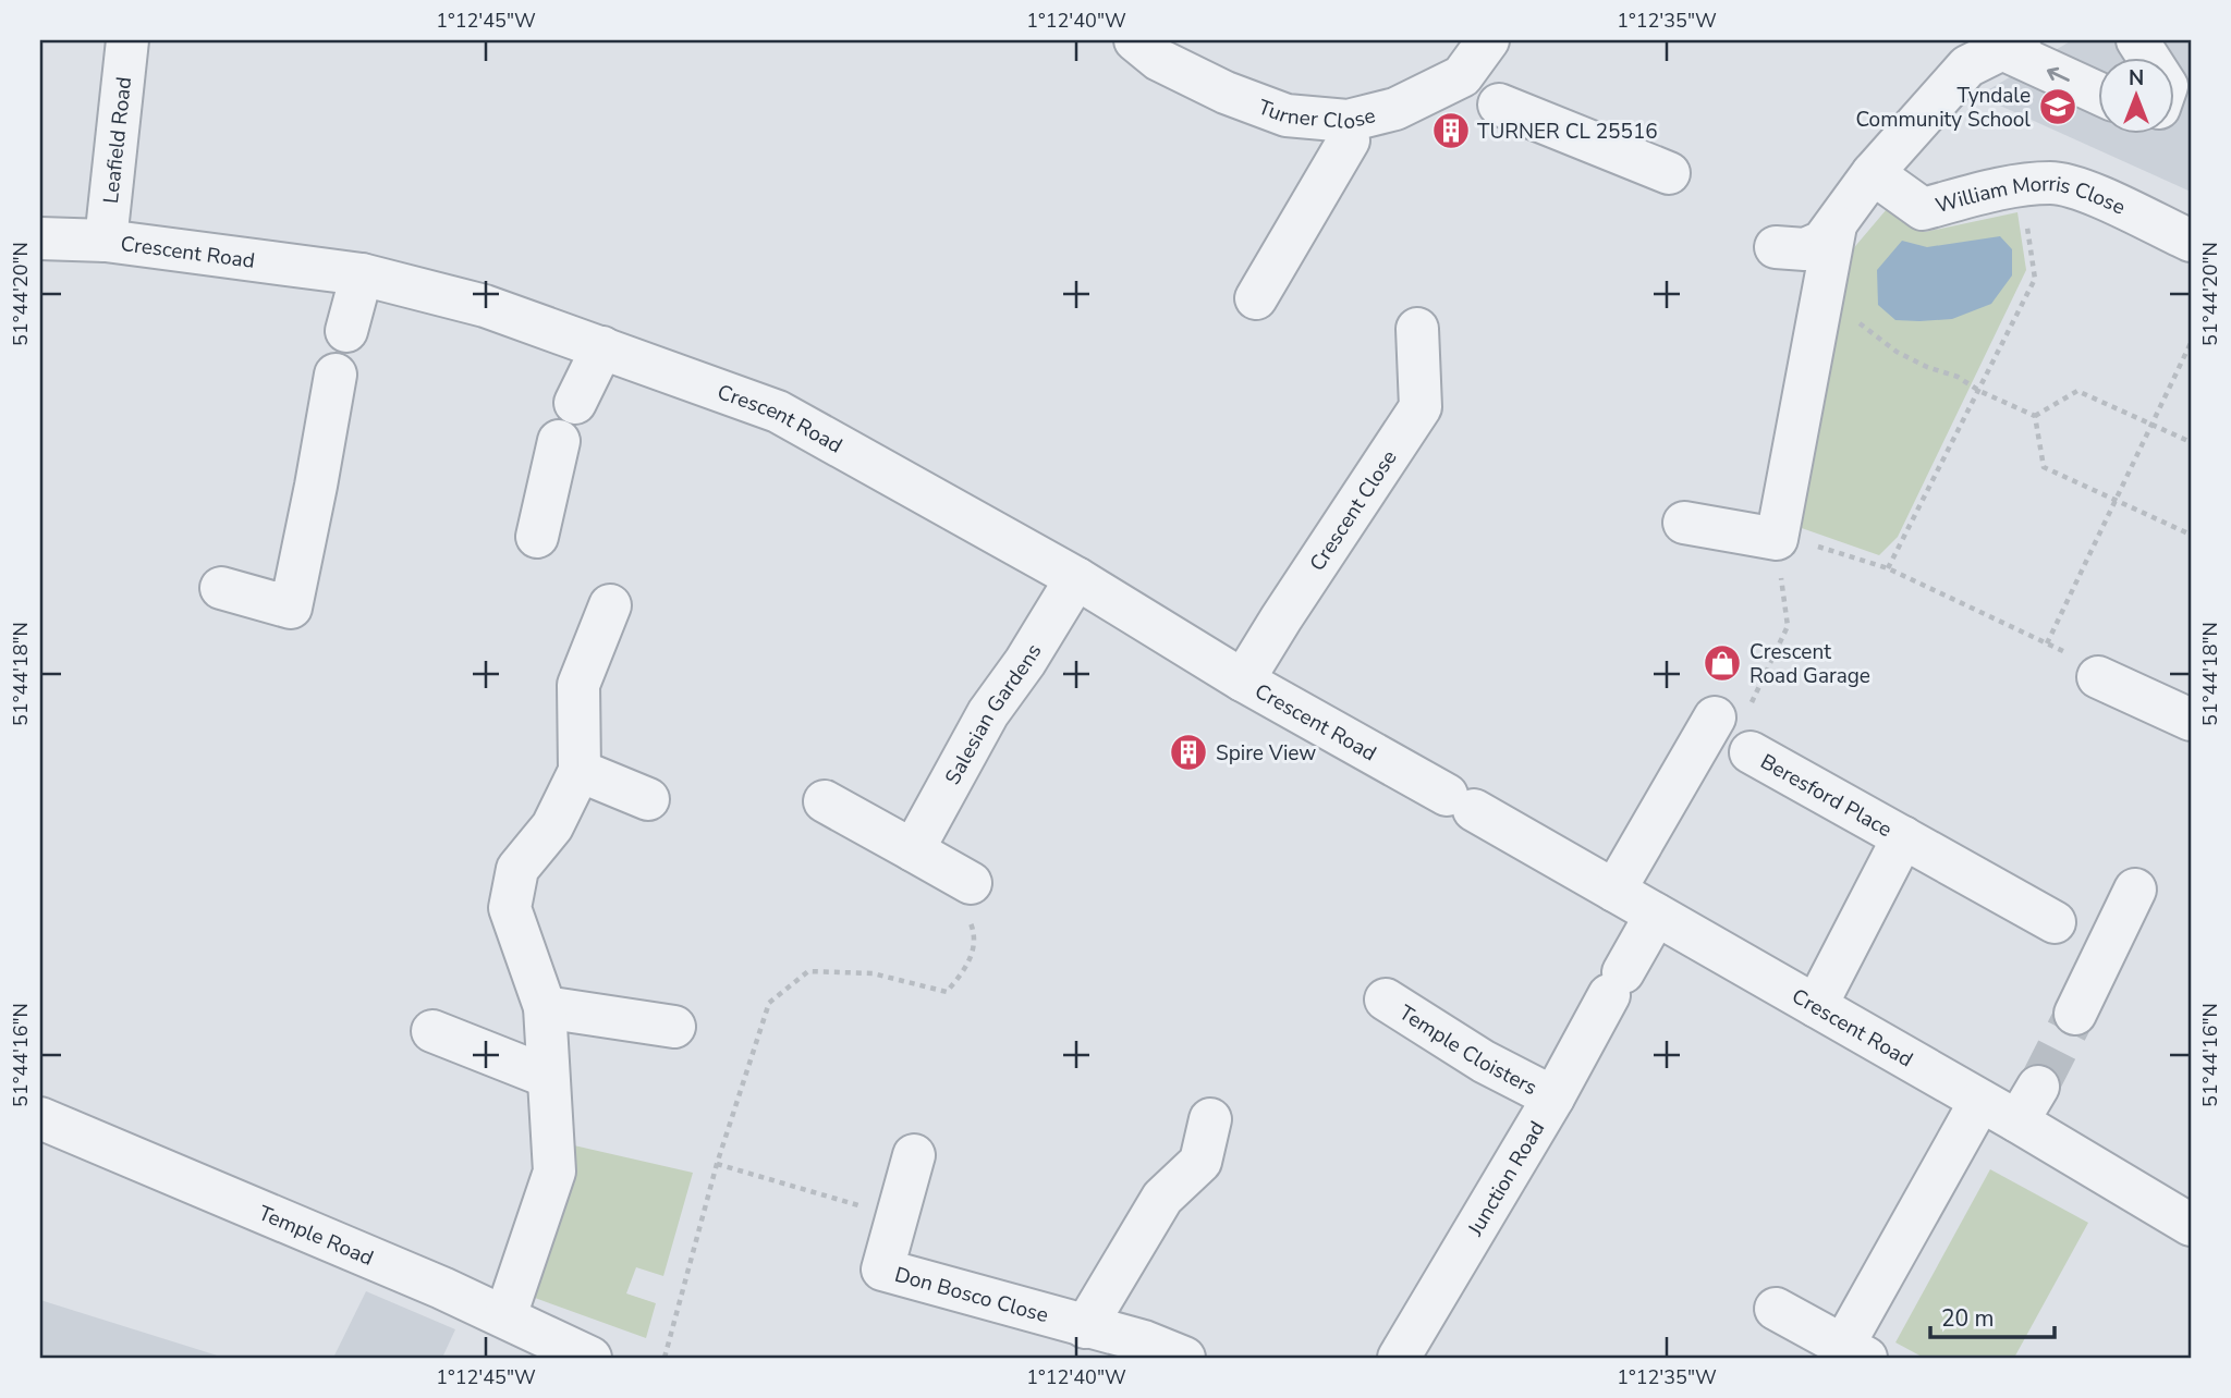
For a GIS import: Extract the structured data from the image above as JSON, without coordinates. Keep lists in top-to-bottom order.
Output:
{
  "streets": {
    "street": [
      "Turner Close",
      "Leafield Road",
      "William Morris Close",
      "Crescent Road",
      "Crescent Close",
      "Salesian Gardens",
      "Beresford Place",
      "Temple Cloisters",
      "Junction Road",
      "Temple Road",
      "Don Bosco Close"
    ]
  },
  "crossings": [
    ["Leafield Road", "Crescent Road"],
    ["Crescent Road", "Crescent Close"],
    ["Crescent Road", "Salesian Gardens"],
    ["Crescent Road", "Beresford Place"],
    ["Crescent Road", "Junction Road"],
    ["Temple Cloisters", "Junction Road"]
  ],
  "places": {
    "school or university": ["Tyndale Community School"],
    "building": ["TURNER CL 25516", "Spire View"],
    "shop": ["Crescent Road Garage"]
  },
  "scale_bar": "20 m",
  "north": "top",
  "coordinates": [
    "1°12'45\"W",
    "1°12'40\"W",
    "1°12'35\"W",
    "51°44'20\"N",
    "51°44'18\"N",
    "51°44'16\"N"
  ]
}
